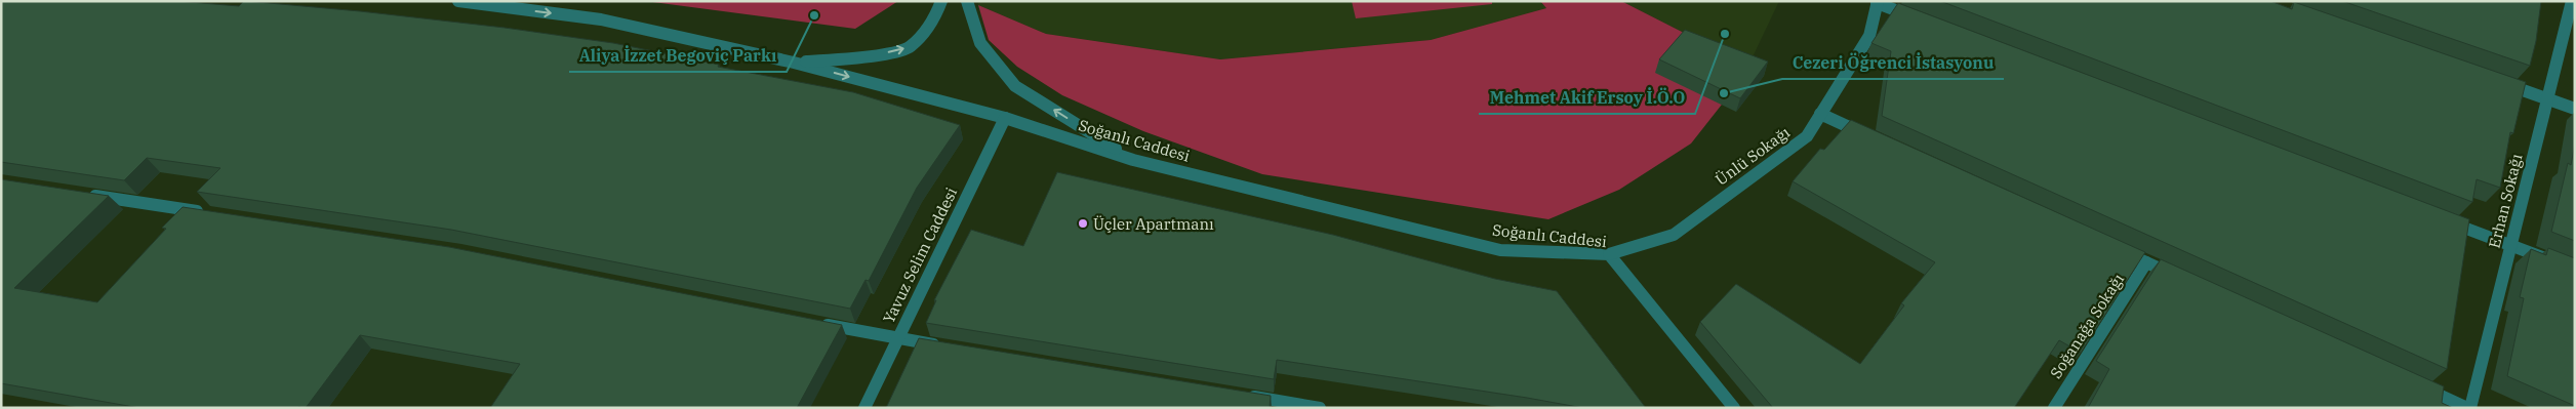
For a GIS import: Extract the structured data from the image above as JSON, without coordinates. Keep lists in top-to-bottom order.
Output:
{
  "streets": {
    "street": [
      "Soğanlı Caddesi",
      "Ünlü Sokağı",
      "Erhan Sokağı",
      "Yavuz Selim Caddesi",
      "Soğanağa Sokağı"
    ]
  },
  "crossings": [
    ["Soğanlı Caddesi", "Ünlü Sokağı"],
    ["Soğanlı Caddesi", "Yavuz Selim Caddesi"]
  ],
  "one_way": ["Soğanlı Caddesi"],
  "places": [
    "Aliya İzzet Begoviç Parkı",
    "Mehmet Akif Ersoy İ.Ö.O",
    "Cezeri Öğrenci İstasyonu",
    "Üçler Apartmanı"
  ]
}
